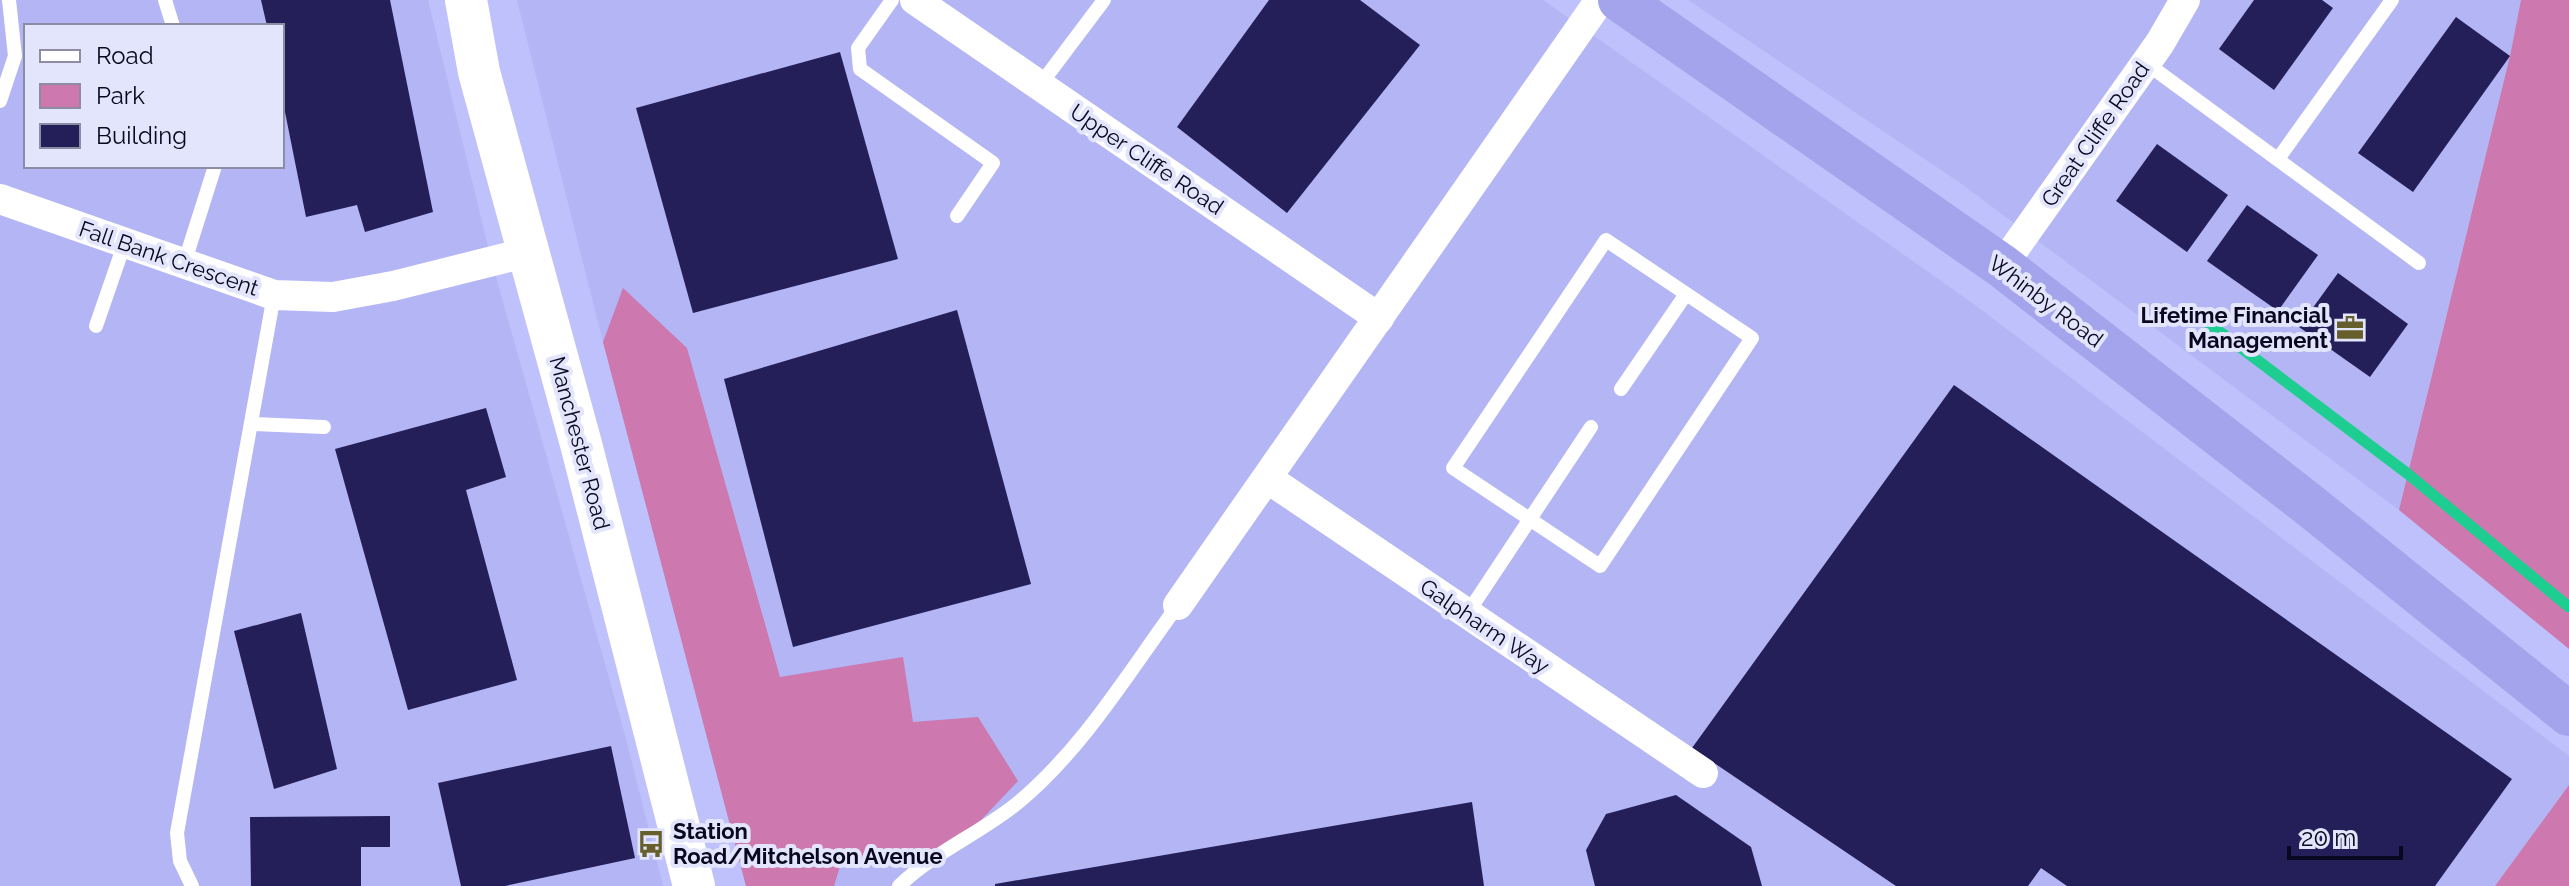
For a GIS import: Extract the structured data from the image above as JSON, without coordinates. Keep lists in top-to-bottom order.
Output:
{
  "streets": {
    "highway": ["Whinby Road"],
    "main road": ["Manchester Road"],
    "street": [
      "Great Cliffe Road",
      "Upper Cliffe Road",
      "Fall Bank Crescent",
      "Galpharm Way"
    ]
  },
  "crossings": [
    ["Great Cliffe Road", "Whinby Road"],
    ["Fall Bank Crescent", "Manchester Road"]
  ],
  "places": {
    "office": ["Lifetime Financial Management"],
    "bus stop": ["Station Road/Mitchelson Avenue"]
  },
  "legend": ["Road", "Park", "Building"],
  "scale_bar": "20 m"
}
